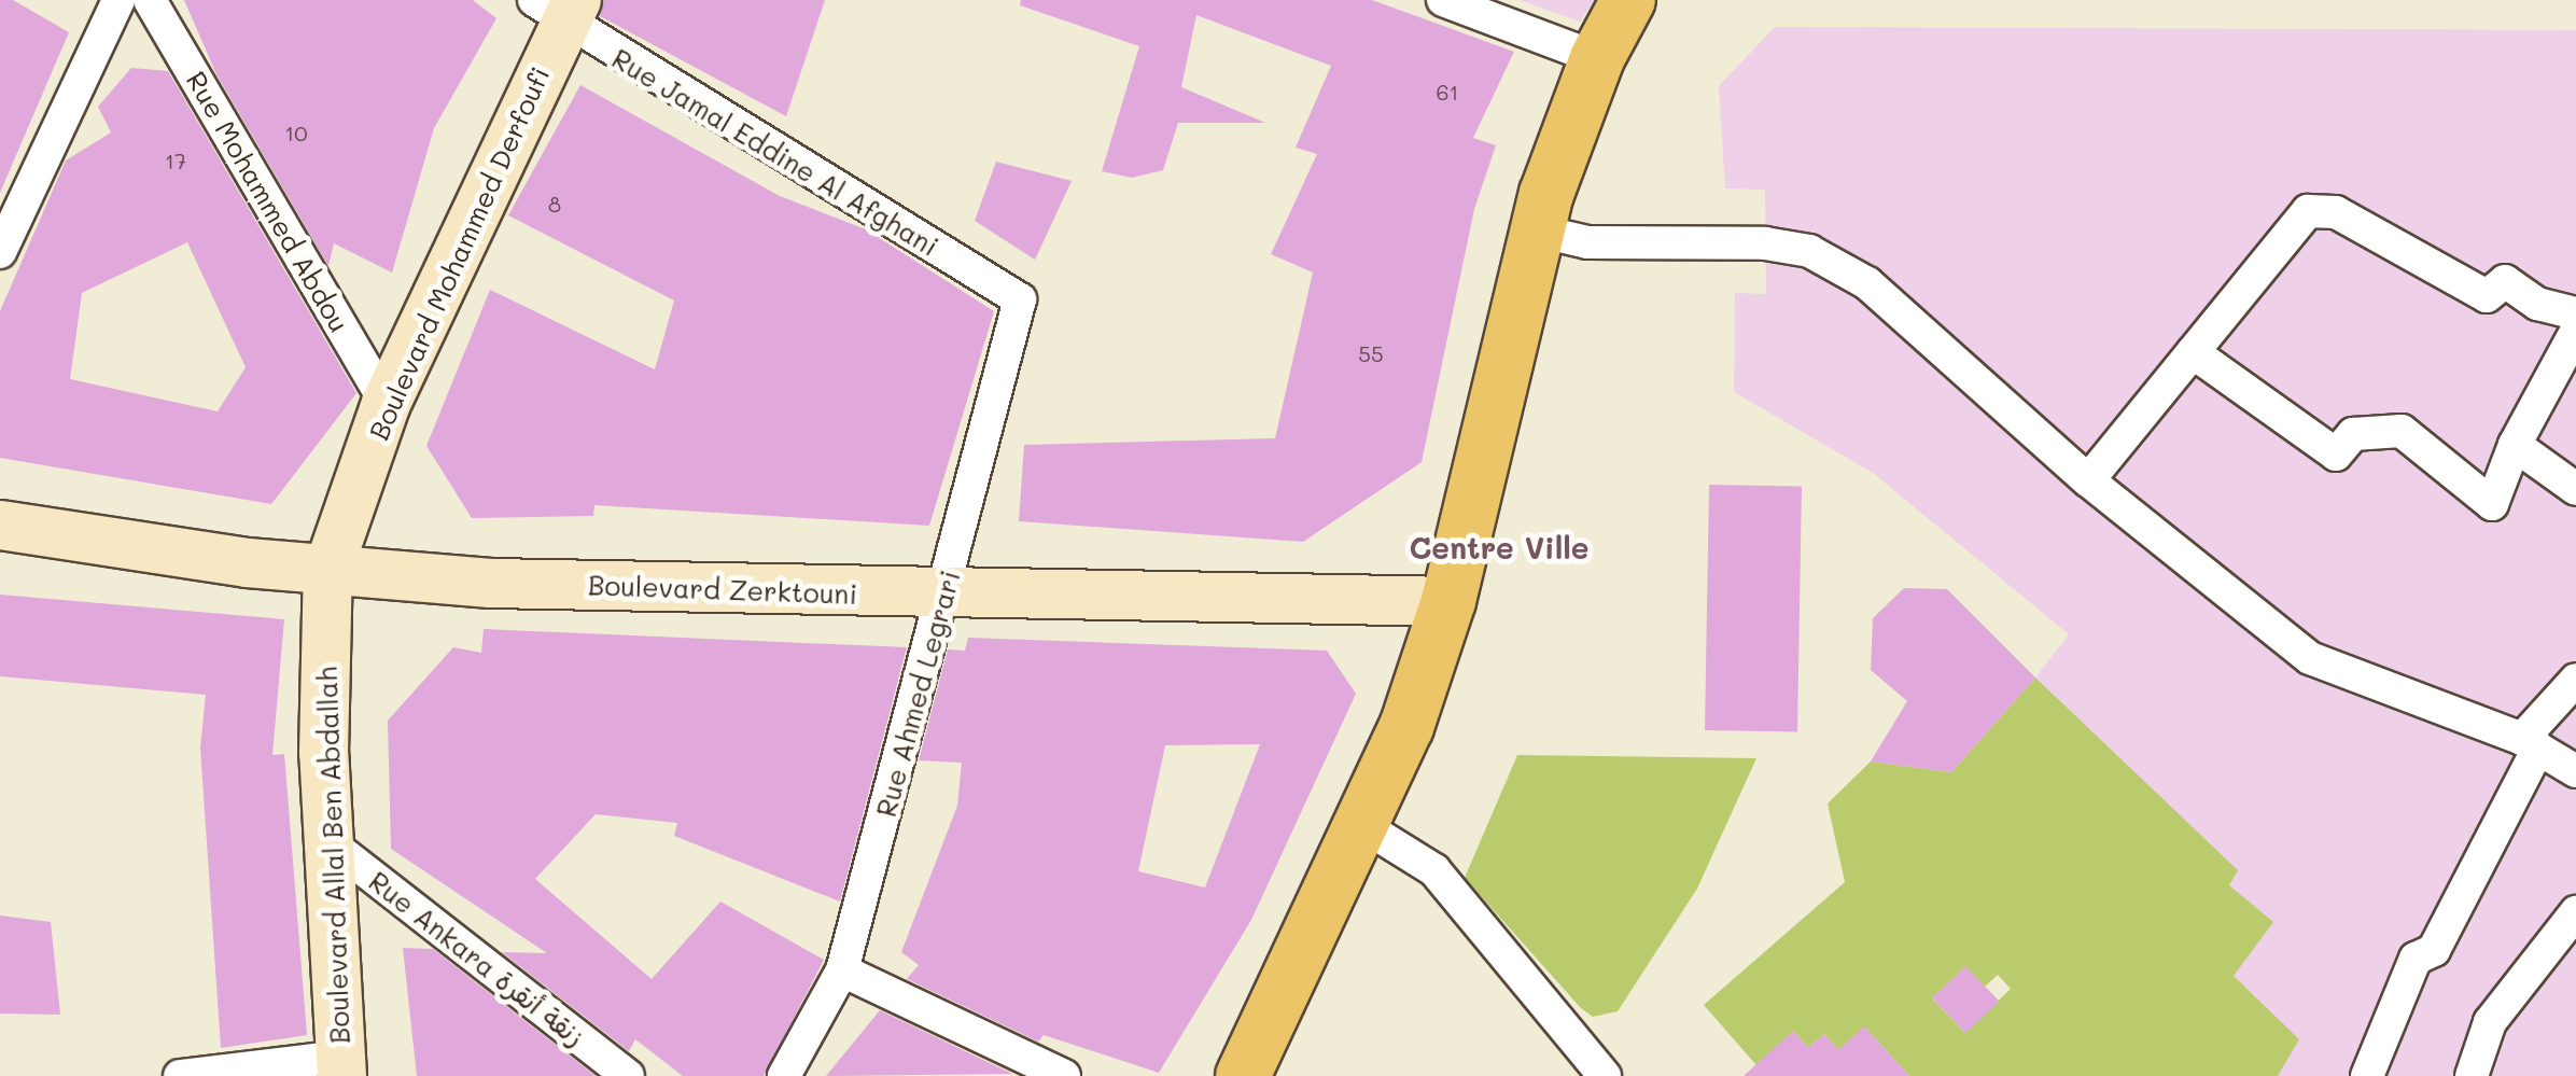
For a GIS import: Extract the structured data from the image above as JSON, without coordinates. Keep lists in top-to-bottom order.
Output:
{
  "streets": {
    "street": [
      "Rue Jamal Eddine Al Afghani",
      "Rue Mohammed Abdou",
      "Boulevard Mohammed Derfoufi",
      "Boulevard Zerktouni",
      "Rue Ahmed Legrari",
      "Boulevard Allal Ben Abdallah",
      "Rue Ankara زنقة أنقرة"
    ]
  },
  "crossings": [
    ["Rue Jamal Eddine Al Afghani", "Boulevard Mohammed Derfoufi"],
    ["Rue Jamal Eddine Al Afghani", "Rue Ahmed Legrari"],
    ["Rue Mohammed Abdou", "Boulevard Mohammed Derfoufi"],
    ["Boulevard Mohammed Derfoufi", "Boulevard Zerktouni"],
    ["Boulevard Mohammed Derfoufi", "Boulevard Allal Ben Abdallah"],
    ["Boulevard Zerktouni", "Rue Ahmed Legrari"],
    ["Boulevard Zerktouni", "Boulevard Allal Ben Abdallah"],
    ["Boulevard Allal Ben Abdallah", "Rue Ankara زنقة أنقرة"]
  ],
  "districts": ["Centre Ville"],
  "house_numbers": [
    "61",
    "10",
    "17",
    "8",
    "55"
  ]
}
